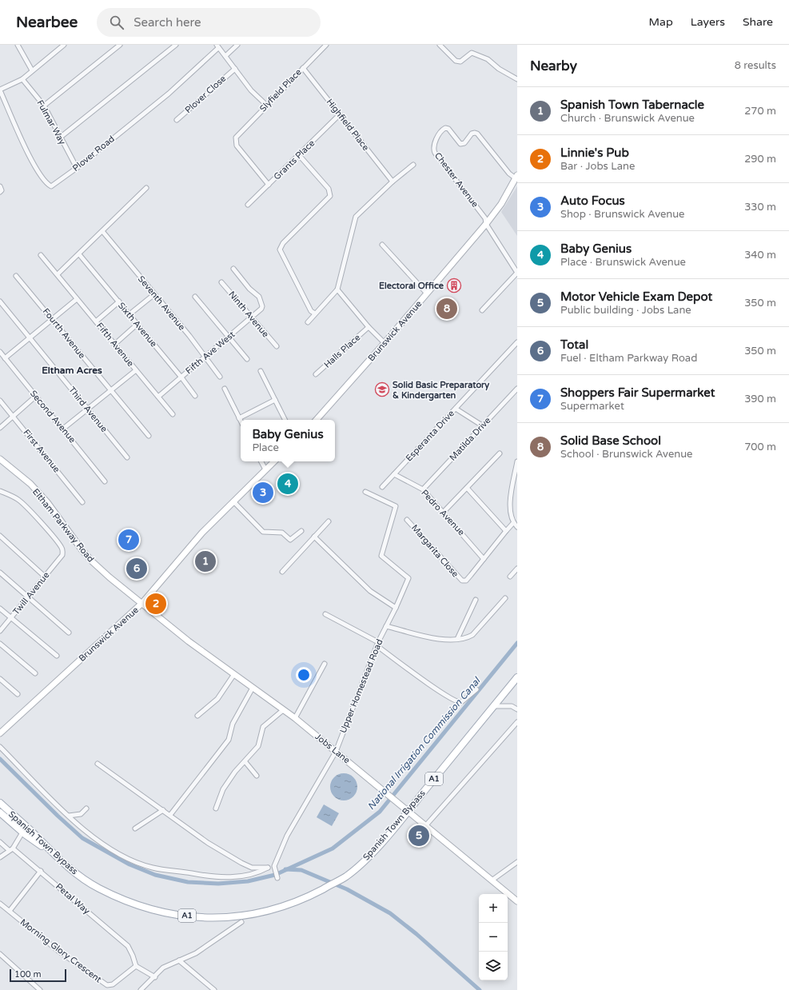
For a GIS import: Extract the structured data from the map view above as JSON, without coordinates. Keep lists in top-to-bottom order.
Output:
{
  "streets": {
    "main road": [
      "Brunswick Avenue",
      "Eltham Parkway Road",
      "Jobs Lane",
      "A1",
      "Spanish Town Bypass"
    ],
    "street": [
      "Slyfield Place",
      "Plover Close",
      "Fulmar Way",
      "Highfield Place",
      "Plover Road",
      "Grants Place",
      "Chester Avenue",
      "Seventh Avenue",
      "Ninth Avenue",
      "Sixth Avenue",
      "Fourth Avenue",
      "Fifth Avenue",
      "Halls Place",
      "Fifth Ave West",
      "Third Avenue",
      "Second Avenue",
      "Esperanta Drive",
      "Matilda Drive",
      "First Avenue",
      "Pedro Avenue",
      "Margarita Close",
      "Twill Avenue",
      "Upper Homestead Road",
      "Petal Way",
      "Morning Glory Crescent"
    ]
  },
  "crossings": [
    ["Slyfield Place", "Highfield Place"],
    ["Slyfield Place", "Grants Place"],
    ["Fulmar Way", "Plover Road"],
    ["Highfield Place", "Grants Place"],
    ["Chester Avenue", "Brunswick Avenue"],
    ["Seventh Avenue", "Fifth Ave West"],
    ["Ninth Avenue", "Fifth Ave West"],
    ["Sixth Avenue", "Fifth Ave West"],
    ["Brunswick Avenue", "Eltham Parkway Road"],
    ["Brunswick Avenue", "Jobs Lane"],
    ["Fifth Avenue", "Fifth Ave West"],
    ["Esperanta Drive", "Pedro Avenue"],
    ["Matilda Drive", "Pedro Avenue"],
    ["Pedro Avenue", "Margarita Close"],
    ["Eltham Parkway Road", "Jobs Lane"],
    ["Upper Homestead Road", "Jobs Lane"],
    ["Jobs Lane", "Spanish Town Bypass"],
    ["A1", "Spanish Town Bypass"],
    ["Petal Way", "Morning Glory Crescent"]
  ],
  "districts": ["Eltham Acres"],
  "water": ["National Irrigation Commission Canal"],
  "places": {
    "building": ["Electoral Office"],
    "school or university": ["Solid Basic Preparatory & Kindergarten"]
  },
  "scale_bar": "100 m",
  "page": {
    "header": "Nearbee",
    "search": "Search here",
    "nav": ["Map", "Layers", "Share"],
    "heading": ["Nearby", "8 results"],
    "list": [
      {
        "mark": "1",
        "name": "Spanish Town Tabernacle",
        "note": "Church · Brunswick Avenue",
        "value": "270 m"
      },
      {
        "mark": "2",
        "name": "Linnie's Pub",
        "note": "Bar · Jobs Lane",
        "value": "290 m"
      },
      {
        "mark": "3",
        "name": "Auto Focus",
        "note": "Shop · Brunswick Avenue",
        "value": "330 m"
      },
      {
        "mark": "4",
        "name": "Baby Genius",
        "note": "Place · Brunswick Avenue",
        "value": "340 m"
      },
      {
        "mark": "5",
        "name": "Motor Vehicle Exam Depot",
        "note": "Public building · Jobs Lane",
        "value": "350 m"
      },
      {
        "mark": "6",
        "name": "Total",
        "note": "Fuel · Eltham Parkway Road",
        "value": "350 m"
      },
      {
        "mark": "7",
        "name": "Shoppers Fair Supermarket",
        "note": "Supermarket",
        "value": "390 m"
      },
      {
        "mark": "8",
        "name": "Solid Base School",
        "note": "School · Brunswick Avenue",
        "value": "700 m"
      }
    ],
    "pins": [
      "8",
      "4",
      "3",
      "7",
      "1",
      "6",
      "2",
      "5"
    ],
    "popup": ["Baby Genius", "Place"],
    "map_buttons": ["+", "−"],
    "scale": "100 m"
  }
}
